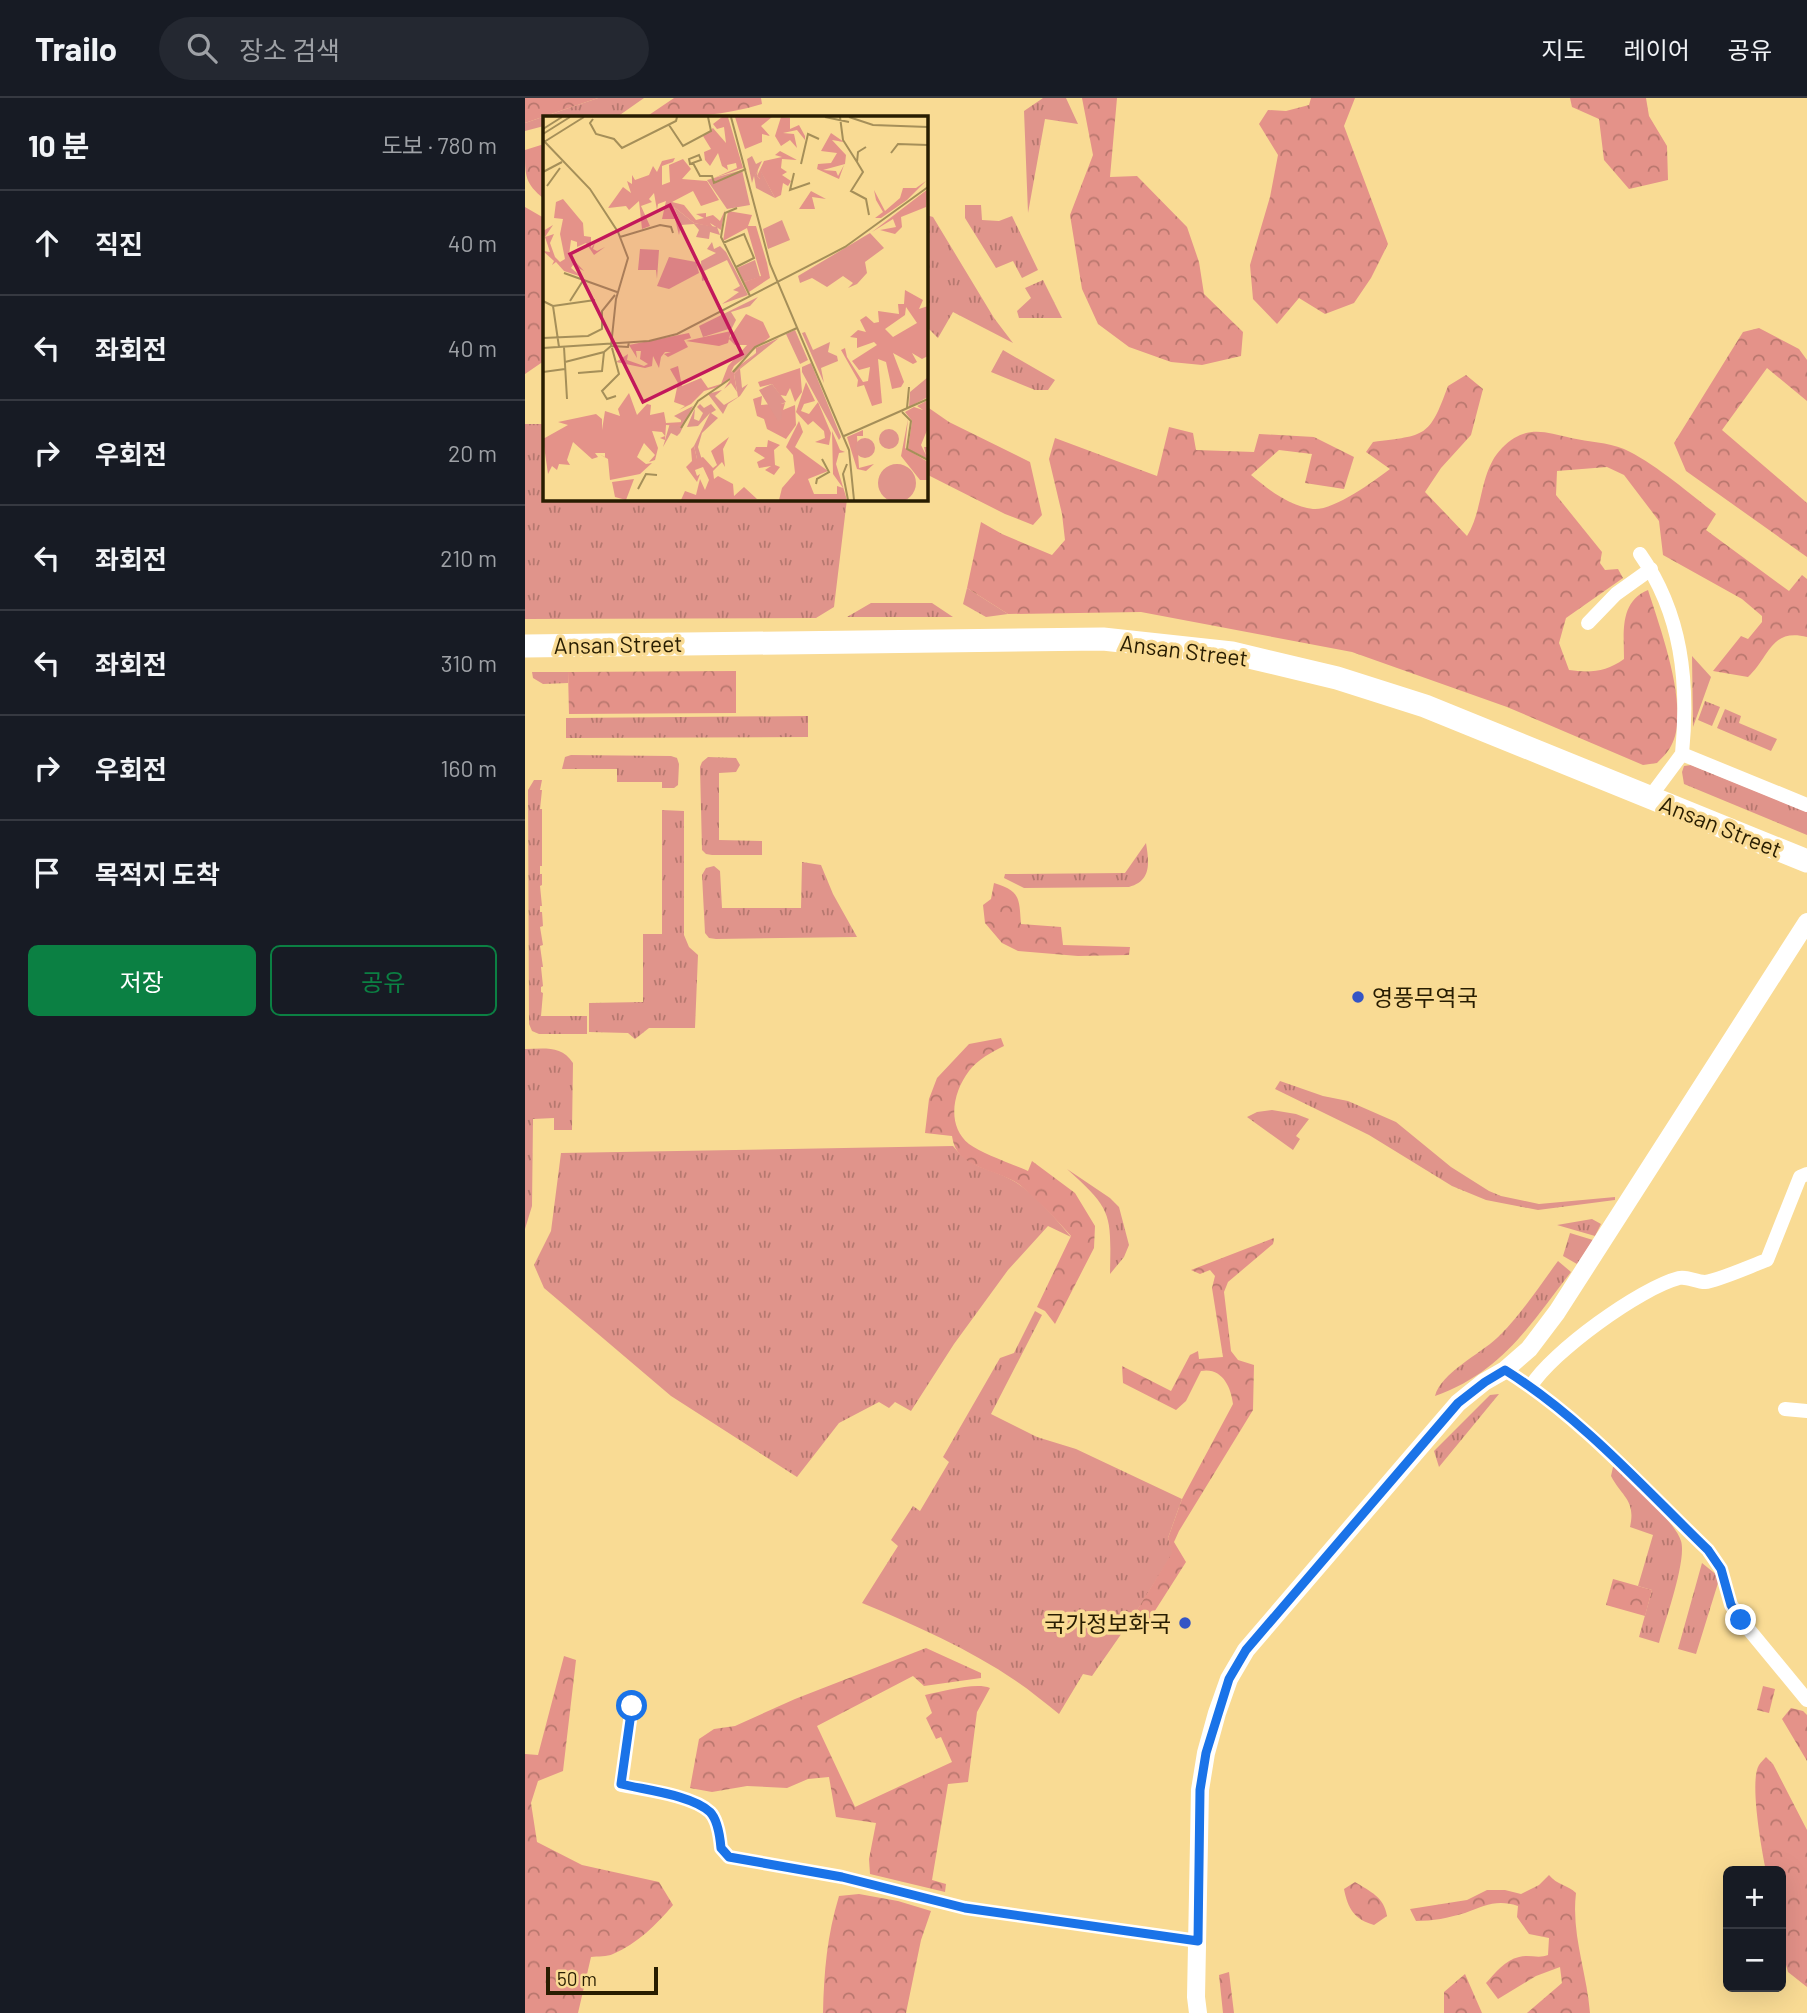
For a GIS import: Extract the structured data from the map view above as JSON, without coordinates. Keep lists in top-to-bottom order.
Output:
{
  "streets": {
    "main road": ["Ansan Street"]
  },
  "places": ["영풍무역국", "국가정보화국"],
  "scale_bar": "50 m",
  "page": {
    "header": "Trailo",
    "search": "장소 검색",
    "nav": ["지도", "레이어", "공유"],
    "heading": ["10 분", "도보 · 780 m"],
    "list": [
      ["직진", "40 m"],
      ["좌회전", "40 m"],
      ["우회전", "20 m"],
      ["좌회전", "210 m"],
      ["좌회전", "310 m"],
      ["우회전", "160 m"],
      "목적지 도착"
    ],
    "buttons": ["저장", "공유"],
    "map_buttons": ["+", "−"],
    "scale": "50 m"
  }
}
